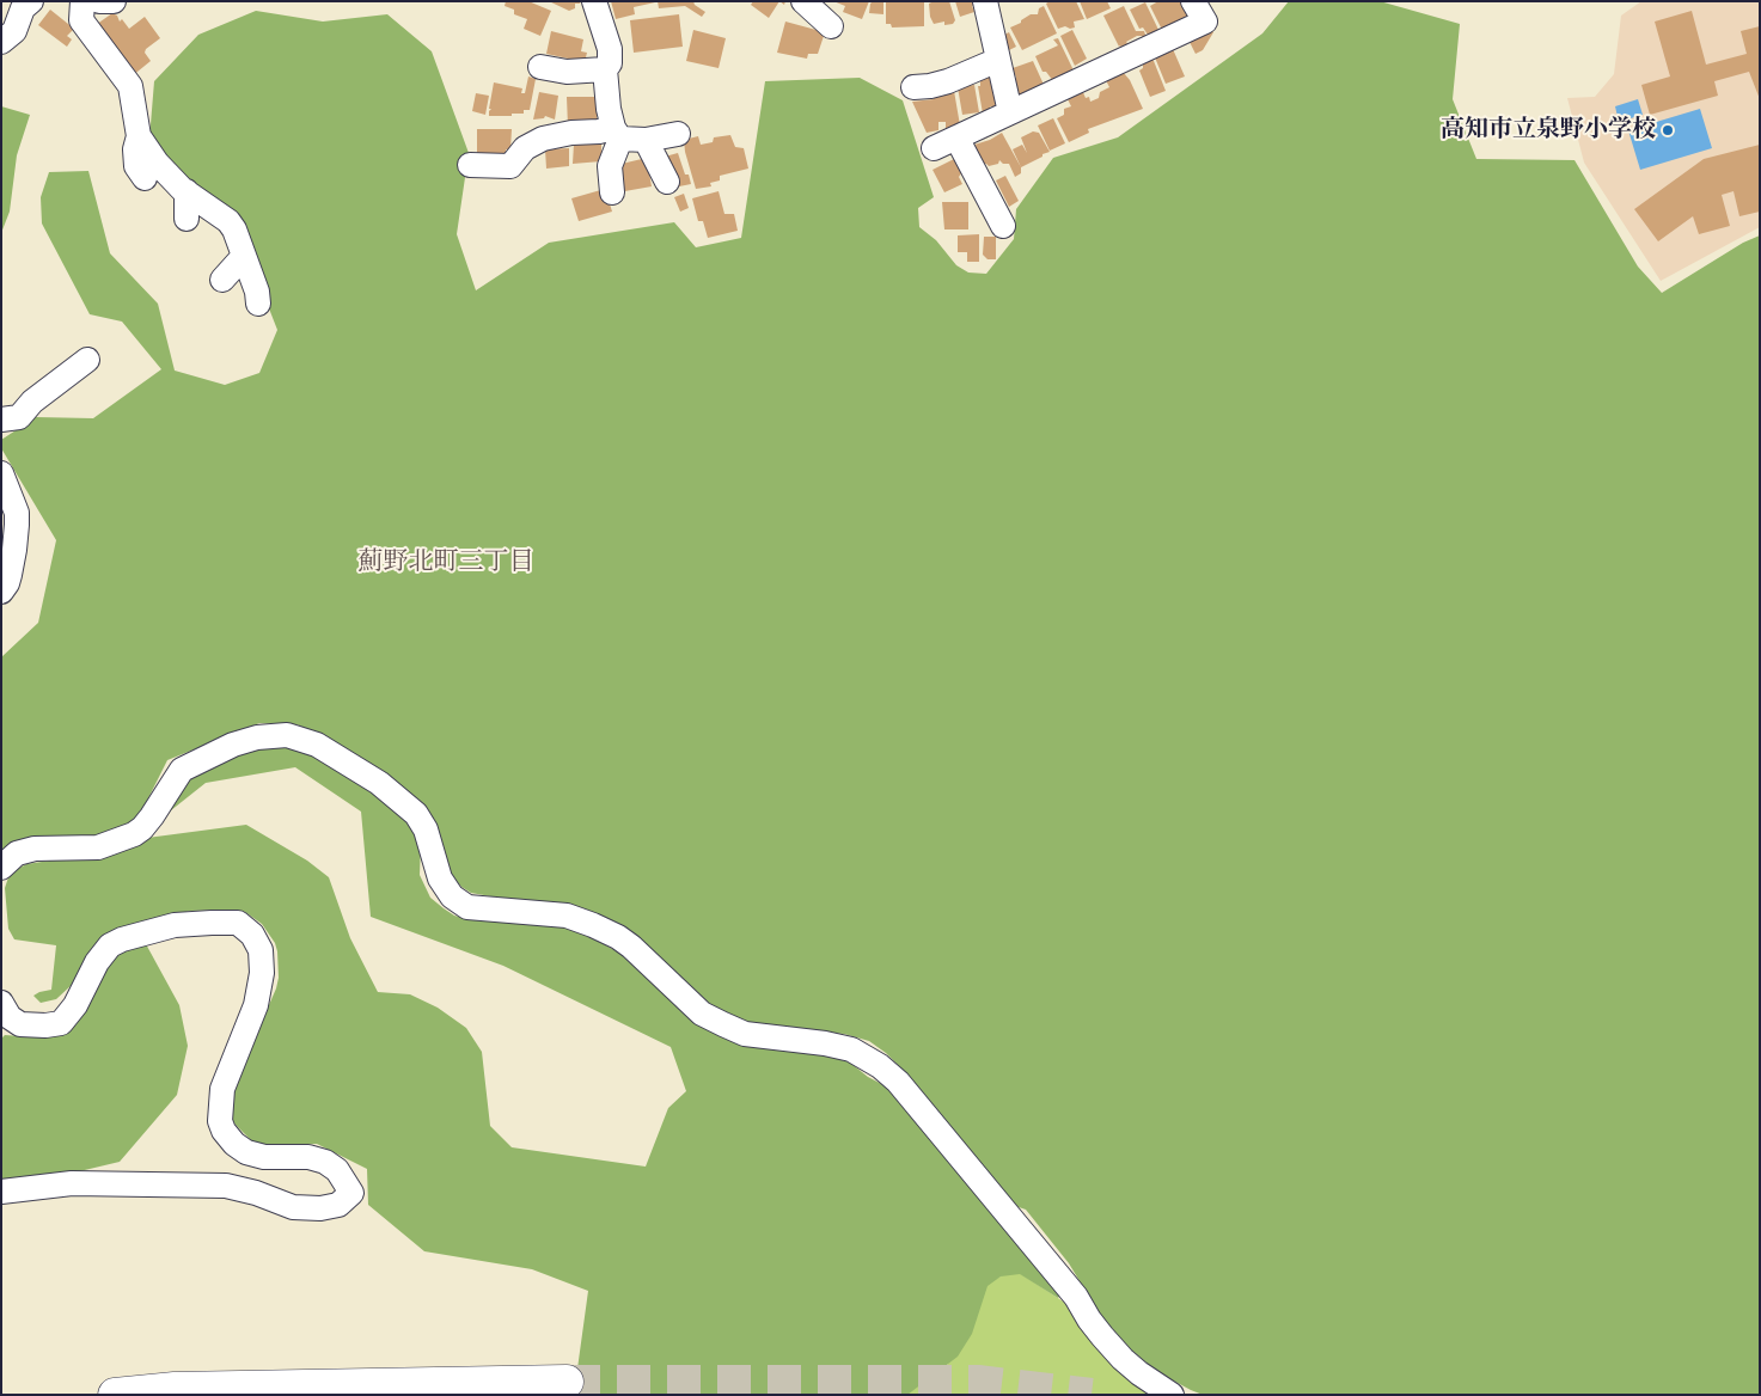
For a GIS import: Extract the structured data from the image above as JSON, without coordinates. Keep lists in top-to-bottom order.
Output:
{
  "districts": ["薊野北町三丁目"],
  "places": ["高知市立泉野小学校"]
}
